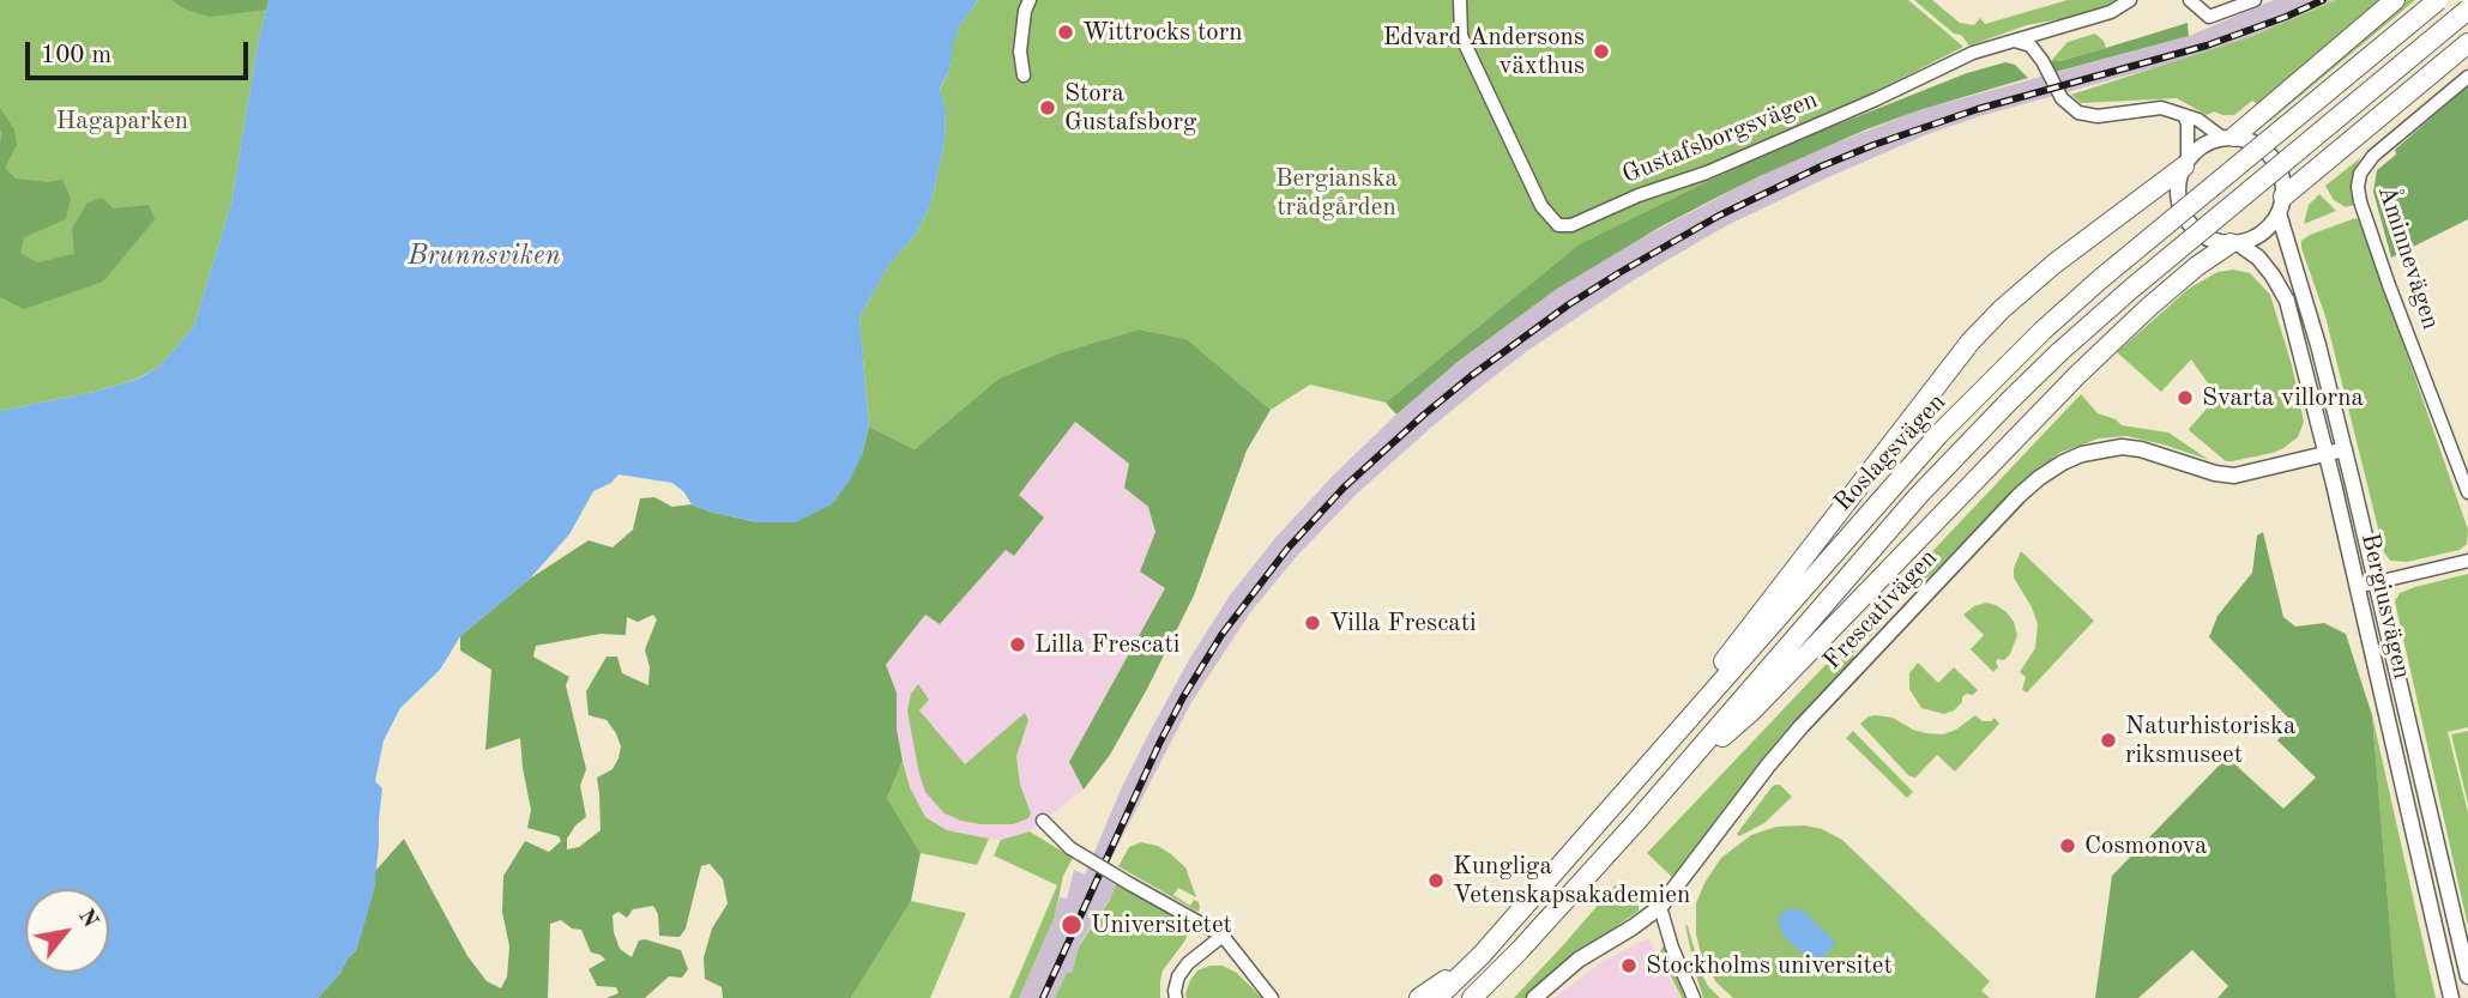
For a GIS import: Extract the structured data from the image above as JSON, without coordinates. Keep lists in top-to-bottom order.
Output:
{
  "streets": {
    "main road": ["Roslagsvägen"],
    "street": [
      "Gustafsborgsvägen",
      "Åminnevägen",
      "Bergiusvägen",
      "Frescativägen"
    ]
  },
  "crossings": [
    ["Bergiusvägen", "Frescativägen"]
  ],
  "water": ["Brunnsviken"],
  "parks": ["Hagaparken", "Bergianska trädgården"],
  "places": [
    "Wittrocks torn",
    "Edvard Andersons växthus",
    "Stora Gustafsborg",
    "Svarta villorna",
    "Villa Frescati",
    "Lilla Frescati",
    "Naturhistoriska riksmuseet",
    "Cosmonova",
    "Kungliga Vetenskapsakademien",
    "Universitetet",
    "Stockholms universitet"
  ],
  "scale_bar": "100 m",
  "north": "top right"
}
